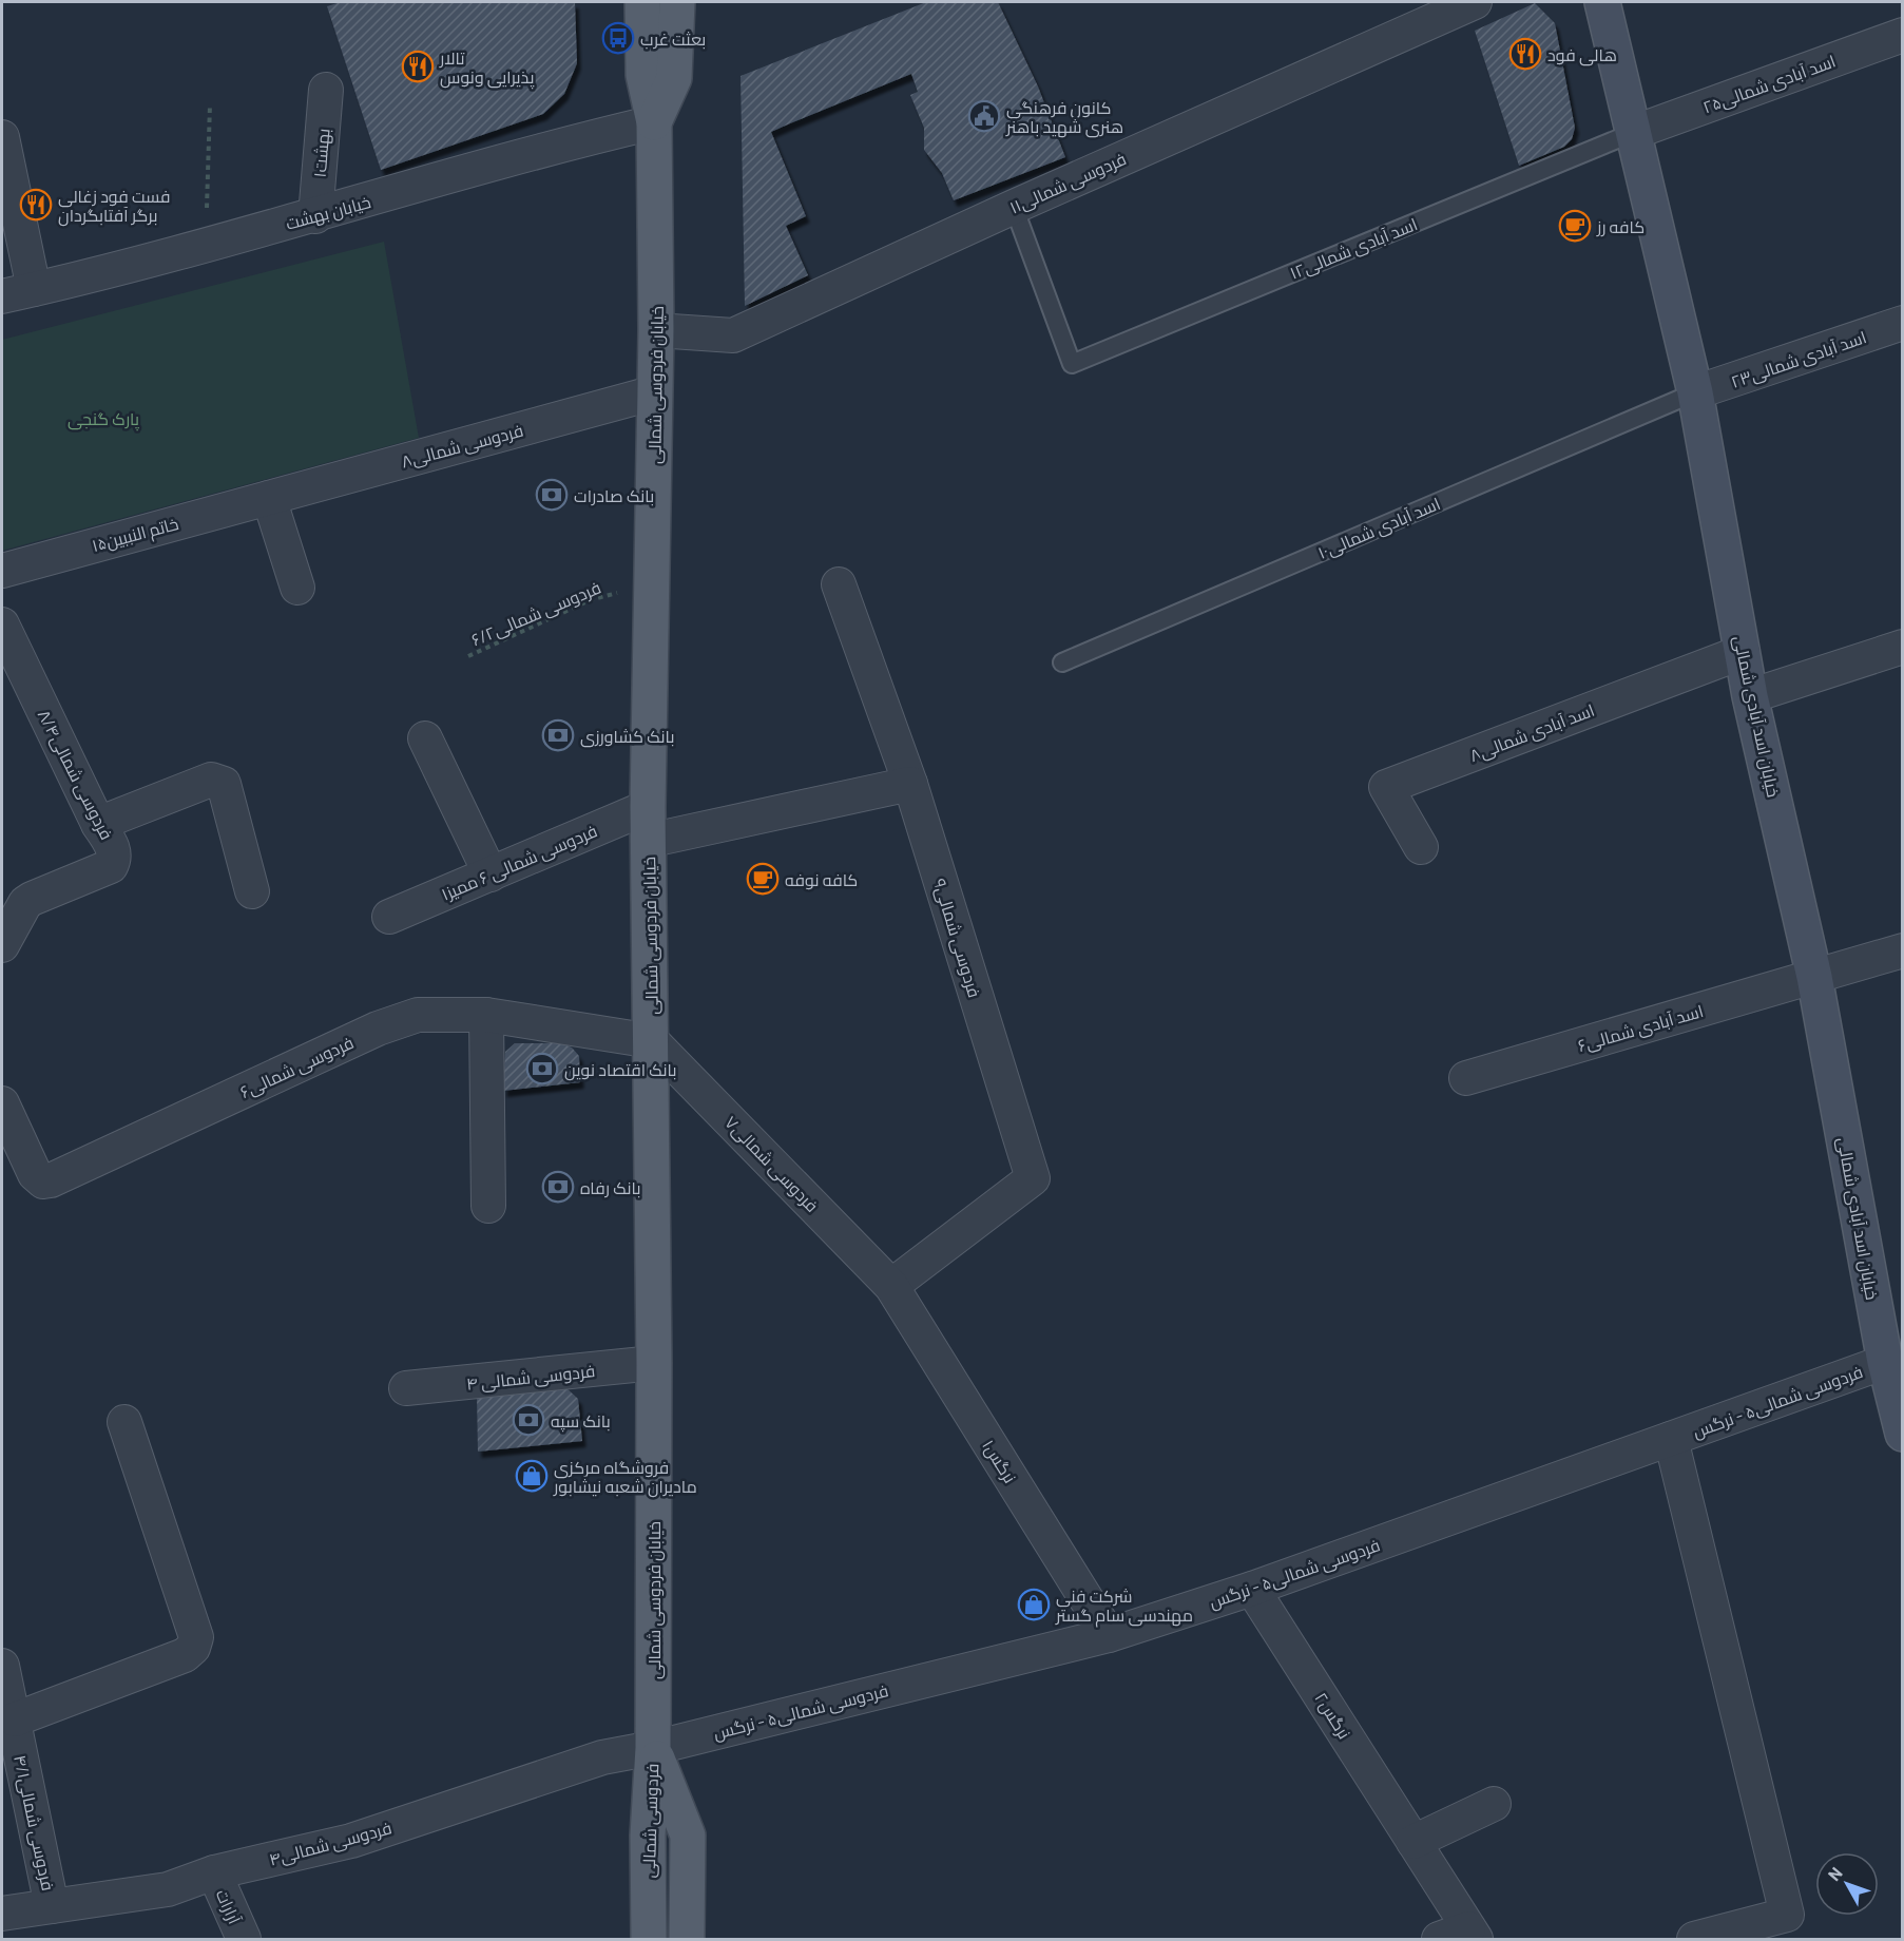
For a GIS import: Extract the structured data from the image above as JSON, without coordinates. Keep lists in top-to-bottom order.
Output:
{
  "streets": {
    "main road": ["خیابان فردوسی شمالی", "خیابان اسد آبادی شمالی", "فردوسی شمالی"],
    "street": [
      "اسد آبادی شمالی۲۵",
      "بهشت۱",
      "فردوسی شمالی۱۱",
      "خیابان بهشت",
      "اسد آبادی شمالی۲۳",
      "فردوسی شمالی۸",
      "خاتم النببین۱۵",
      "اسد آبادی شمالی۸",
      "فردوسی شمالی۸/۴",
      "فردوسی شمالی ۶ ممیز۱",
      "فردوسی شمالی۹",
      "اسد آبادی شمالی۶",
      "فردوسی شمالی۶",
      "فردوسی شمالی۷",
      "فردوسی شمالی ۴",
      "فردوسی شمالی۵ - نرگس",
      "نرگس۱",
      "نرگس۲",
      "فردوسی شمالی۴/۱",
      "فردوسی شمالی۴",
      "آرارات"
    ],
    "lane": ["اسد آبادی شمالی۱۲", "اسد آبادی شمالی۱۰"],
    "path": ["فردوسی شمالی۶/۲"]
  },
  "crossings": [
    ["اسد آبادی شمالی۲۵", "اسد آبادی شمالی۱۲"],
    ["اسد آبادی شمالی۲۵", "خیابان اسد آبادی شمالی"],
    ["بهشت۱", "خیابان بهشت"],
    ["فردوسی شمالی۱۱", "اسد آبادی شمالی۱۲"],
    ["فردوسی شمالی۱۱", "خیابان فردوسی شمالی"],
    ["خیابان بهشت", "خیابان فردوسی شمالی"],
    ["اسد آبادی شمالی۱۲", "خیابان اسد آبادی شمالی"],
    ["اسد آبادی شمالی۲۳", "اسد آبادی شمالی۱۰"],
    ["اسد آبادی شمالی۲۳", "خیابان اسد آبادی شمالی"],
    ["خیابان فردوسی شمالی", "فردوسی شمالی۸"],
    ["خیابان فردوسی شمالی", "فردوسی شمالی۶/۲"],
    ["خیابان فردوسی شمالی", "فردوسی شمالی ۶ ممیز۱"],
    ["خیابان فردوسی شمالی", "فردوسی شمالی۶"],
    ["خیابان فردوسی شمالی", "فردوسی شمالی۷"],
    ["خیابان فردوسی شمالی", "فردوسی شمالی ۴"],
    ["خیابان فردوسی شمالی", "فردوسی شمالی۵ - نرگس"],
    ["خیابان فردوسی شمالی", "فردوسی شمالی"],
    ["خیابان فردوسی شمالی", "فردوسی شمالی۴"],
    ["فردوسی شمالی۸", "خاتم النببین۱۵"],
    ["اسد آبادی شمالی۱۰", "خیابان اسد آبادی شمالی"],
    ["خیابان اسد آبادی شمالی", "اسد آبادی شمالی۸"],
    ["خیابان اسد آبادی شمالی", "اسد آبادی شمالی۶"],
    ["خیابان اسد آبادی شمالی", "فردوسی شمالی۵ - نرگس"],
    ["فردوسی شمالی۹", "فردوسی شمالی۷"],
    ["فردوسی شمالی۹", "نرگس۱"],
    ["فردوسی شمالی۶", "فردوسی شمالی۷"],
    ["فردوسی شمالی۷", "نرگس۱"],
    ["فردوسی شمالی۵ - نرگس", "نرگس۱"],
    ["فردوسی شمالی۵ - نرگس", "نرگس۲"],
    ["فردوسی شمالی۵ - نرگس", "فردوسی شمالی"],
    ["فردوسی شمالی۵ - نرگس", "فردوسی شمالی۴"],
    ["فردوسی شمالی", "فردوسی شمالی۴"],
    ["فردوسی شمالی۴/۱", "فردوسی شمالی۴"],
    ["فردوسی شمالی۴", "آرارات"]
  ],
  "parks": ["پارک گنجی"],
  "places": {
    "bus stop": ["بعثت غرب"],
    "restaurant": ["هالی فود", "تالار پذیرایی ونوس", "فست فود زغالی برگر آفتابگردان"],
    "public building": ["کانون فرهنگی هنری شهید باهنر"],
    "cafe": ["کافه رز", "کافه نوفه"],
    "bank": [
      "بانک صادرات",
      "بانک کشاورزی",
      "بانک اقتصاد نوین",
      "بانک رفاه",
      "بانک سپه"
    ],
    "shop": ["فروشگاه مرکزی مادیران شعبه نیشابور", "شرکت فنی مهندسی سام گستر"]
  },
  "north": "top left"
}
